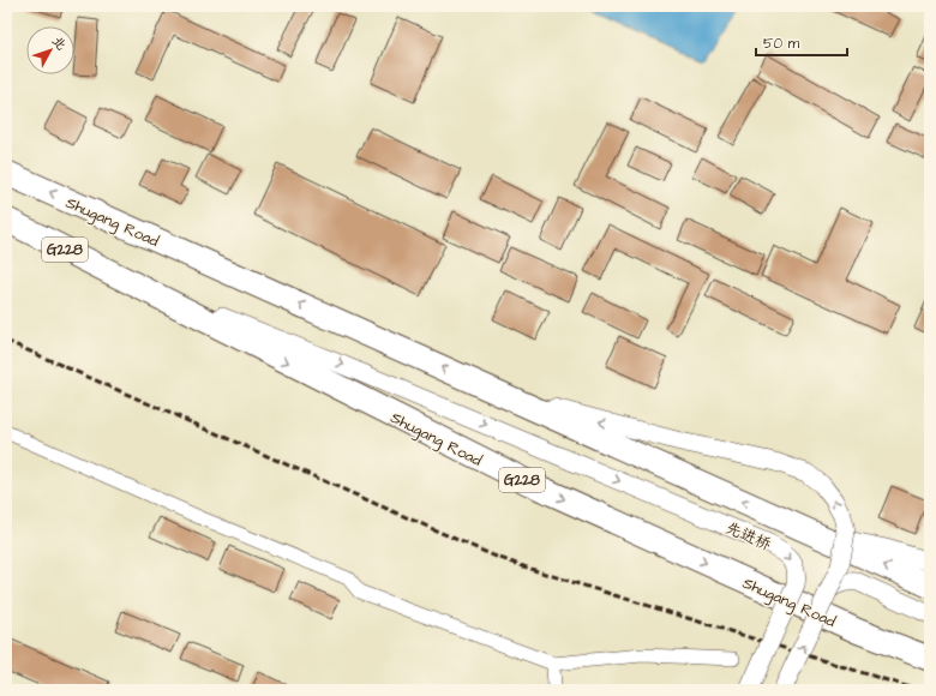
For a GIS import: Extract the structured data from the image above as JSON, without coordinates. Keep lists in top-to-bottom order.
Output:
{
  "streets": {
    "highway": ["Shugang Road", "G228"],
    "main road": ["先进桥"]
  },
  "crossings": [
    ["Shugang Road", "先进桥"]
  ],
  "one_way": ["先进桥"],
  "scale_bar": "50 m",
  "north": "top right"
}
